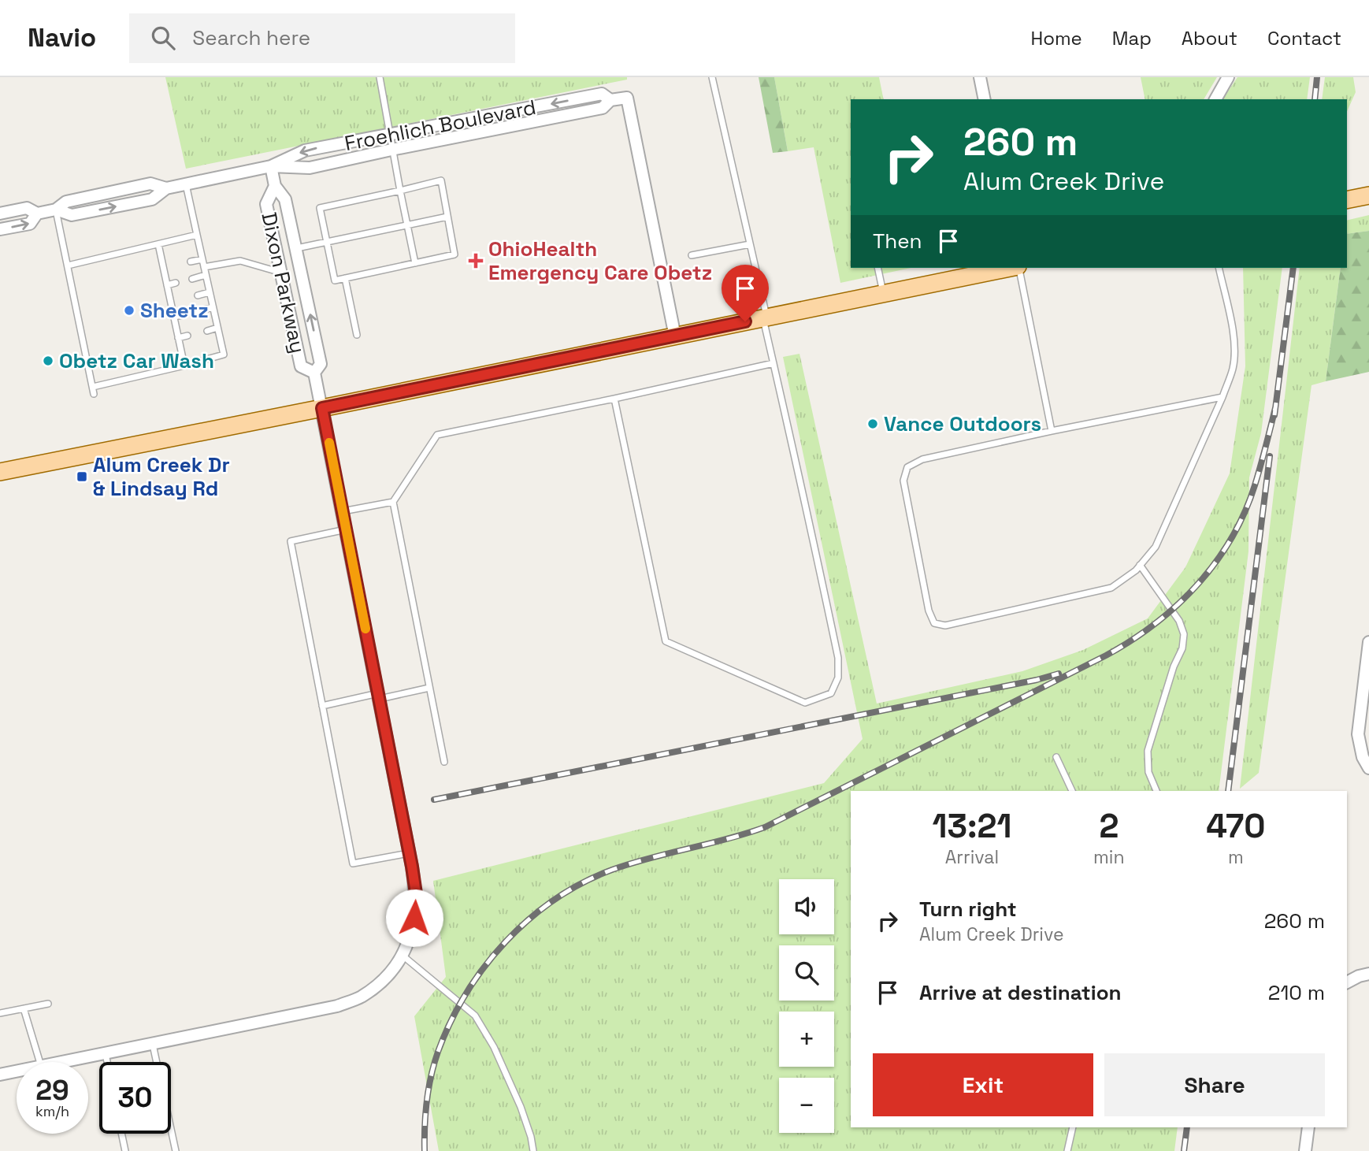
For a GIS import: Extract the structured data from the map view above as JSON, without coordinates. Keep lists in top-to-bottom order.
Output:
{
  "streets": {
    "street": ["Froehlich Boulevard", "Dixon Parkway"]
  },
  "crossings": [
    ["Froehlich Boulevard", "Dixon Parkway"]
  ],
  "places": {
    "health": ["OhioHealth Emergency Care Obetz"],
    "other": ["Sheetz", "Obetz Car Wash", "Vance Outdoors"],
    "transit": ["Alum Creek Dr & Lindsay Rd"]
  },
  "page": {
    "header": "Navio",
    "search": "Search here",
    "nav": [
      "Home",
      "Map",
      "About",
      "Contact"
    ],
    "turn": ["260 m", "Alum Creek Drive"],
    "then": "Then",
    "eta": [
      "13:21",
      "Arrival",
      "2",
      "min",
      "470",
      "m"
    ],
    "map_buttons": ["+", "−"],
    "list": [
      {
        "name": "Turn right",
        "note": "Alum Creek Drive",
        "value": "260 m"
      },
      {
        "name": "Arrive at destination",
        "value": "210 m"
      }
    ],
    "buttons": ["Exit", "Share"],
    "speed": "29 km/h",
    "limit": "30"
  }
}
